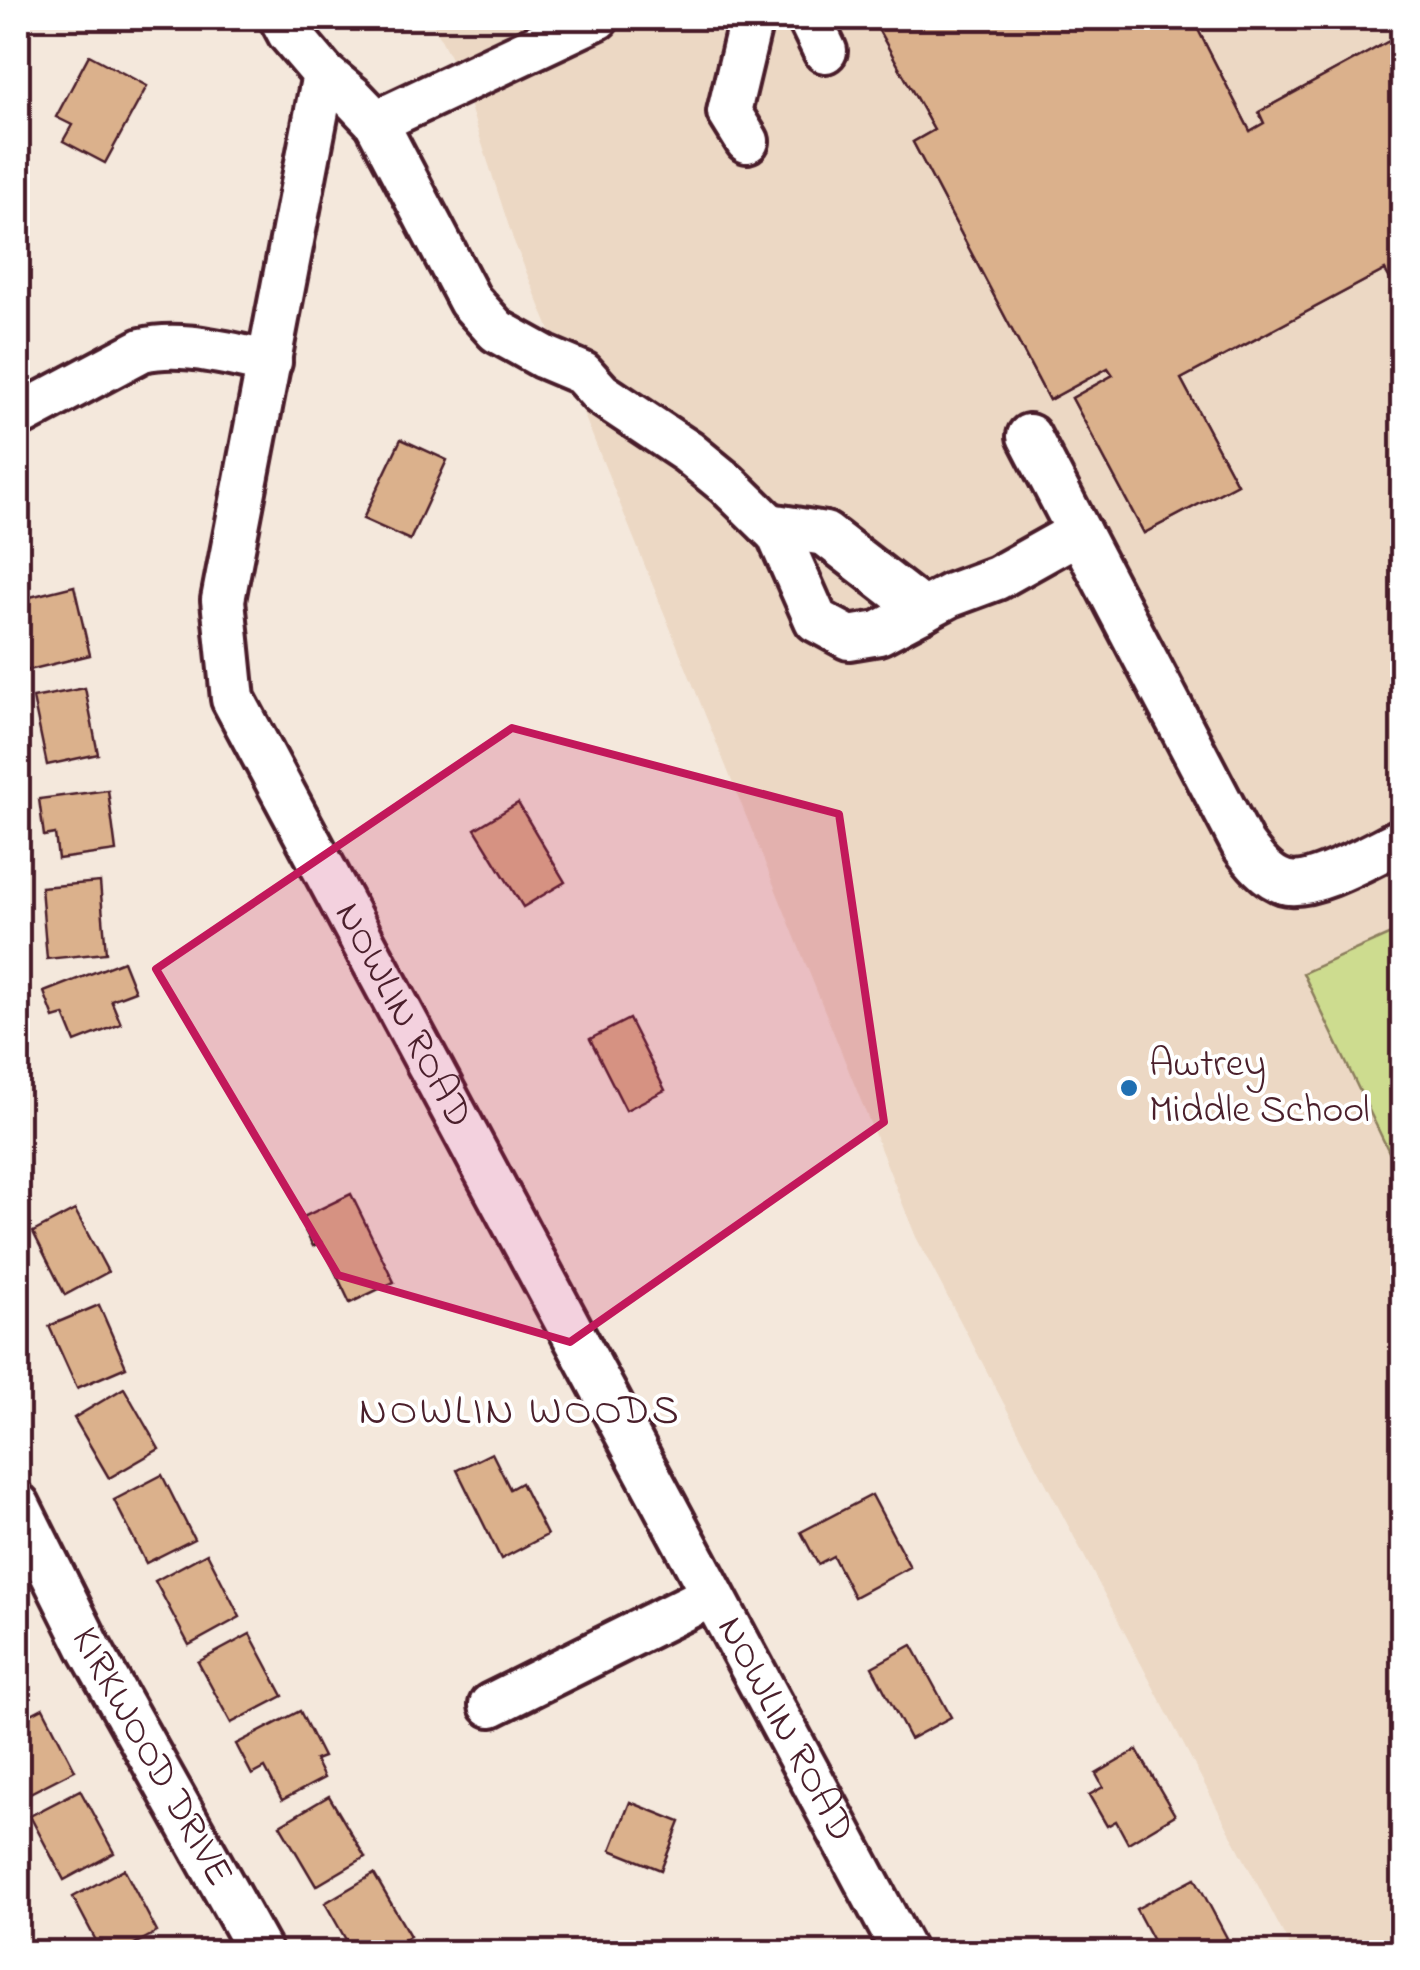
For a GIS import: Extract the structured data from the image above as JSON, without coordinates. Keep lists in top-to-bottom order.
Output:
{
  "streets": {
    "street": ["NOWLIN ROAD", "KIRKWOOD DRIVE"]
  },
  "districts": ["NOWLIN WOODS"],
  "places": ["Awtrey Middle School"]
}
